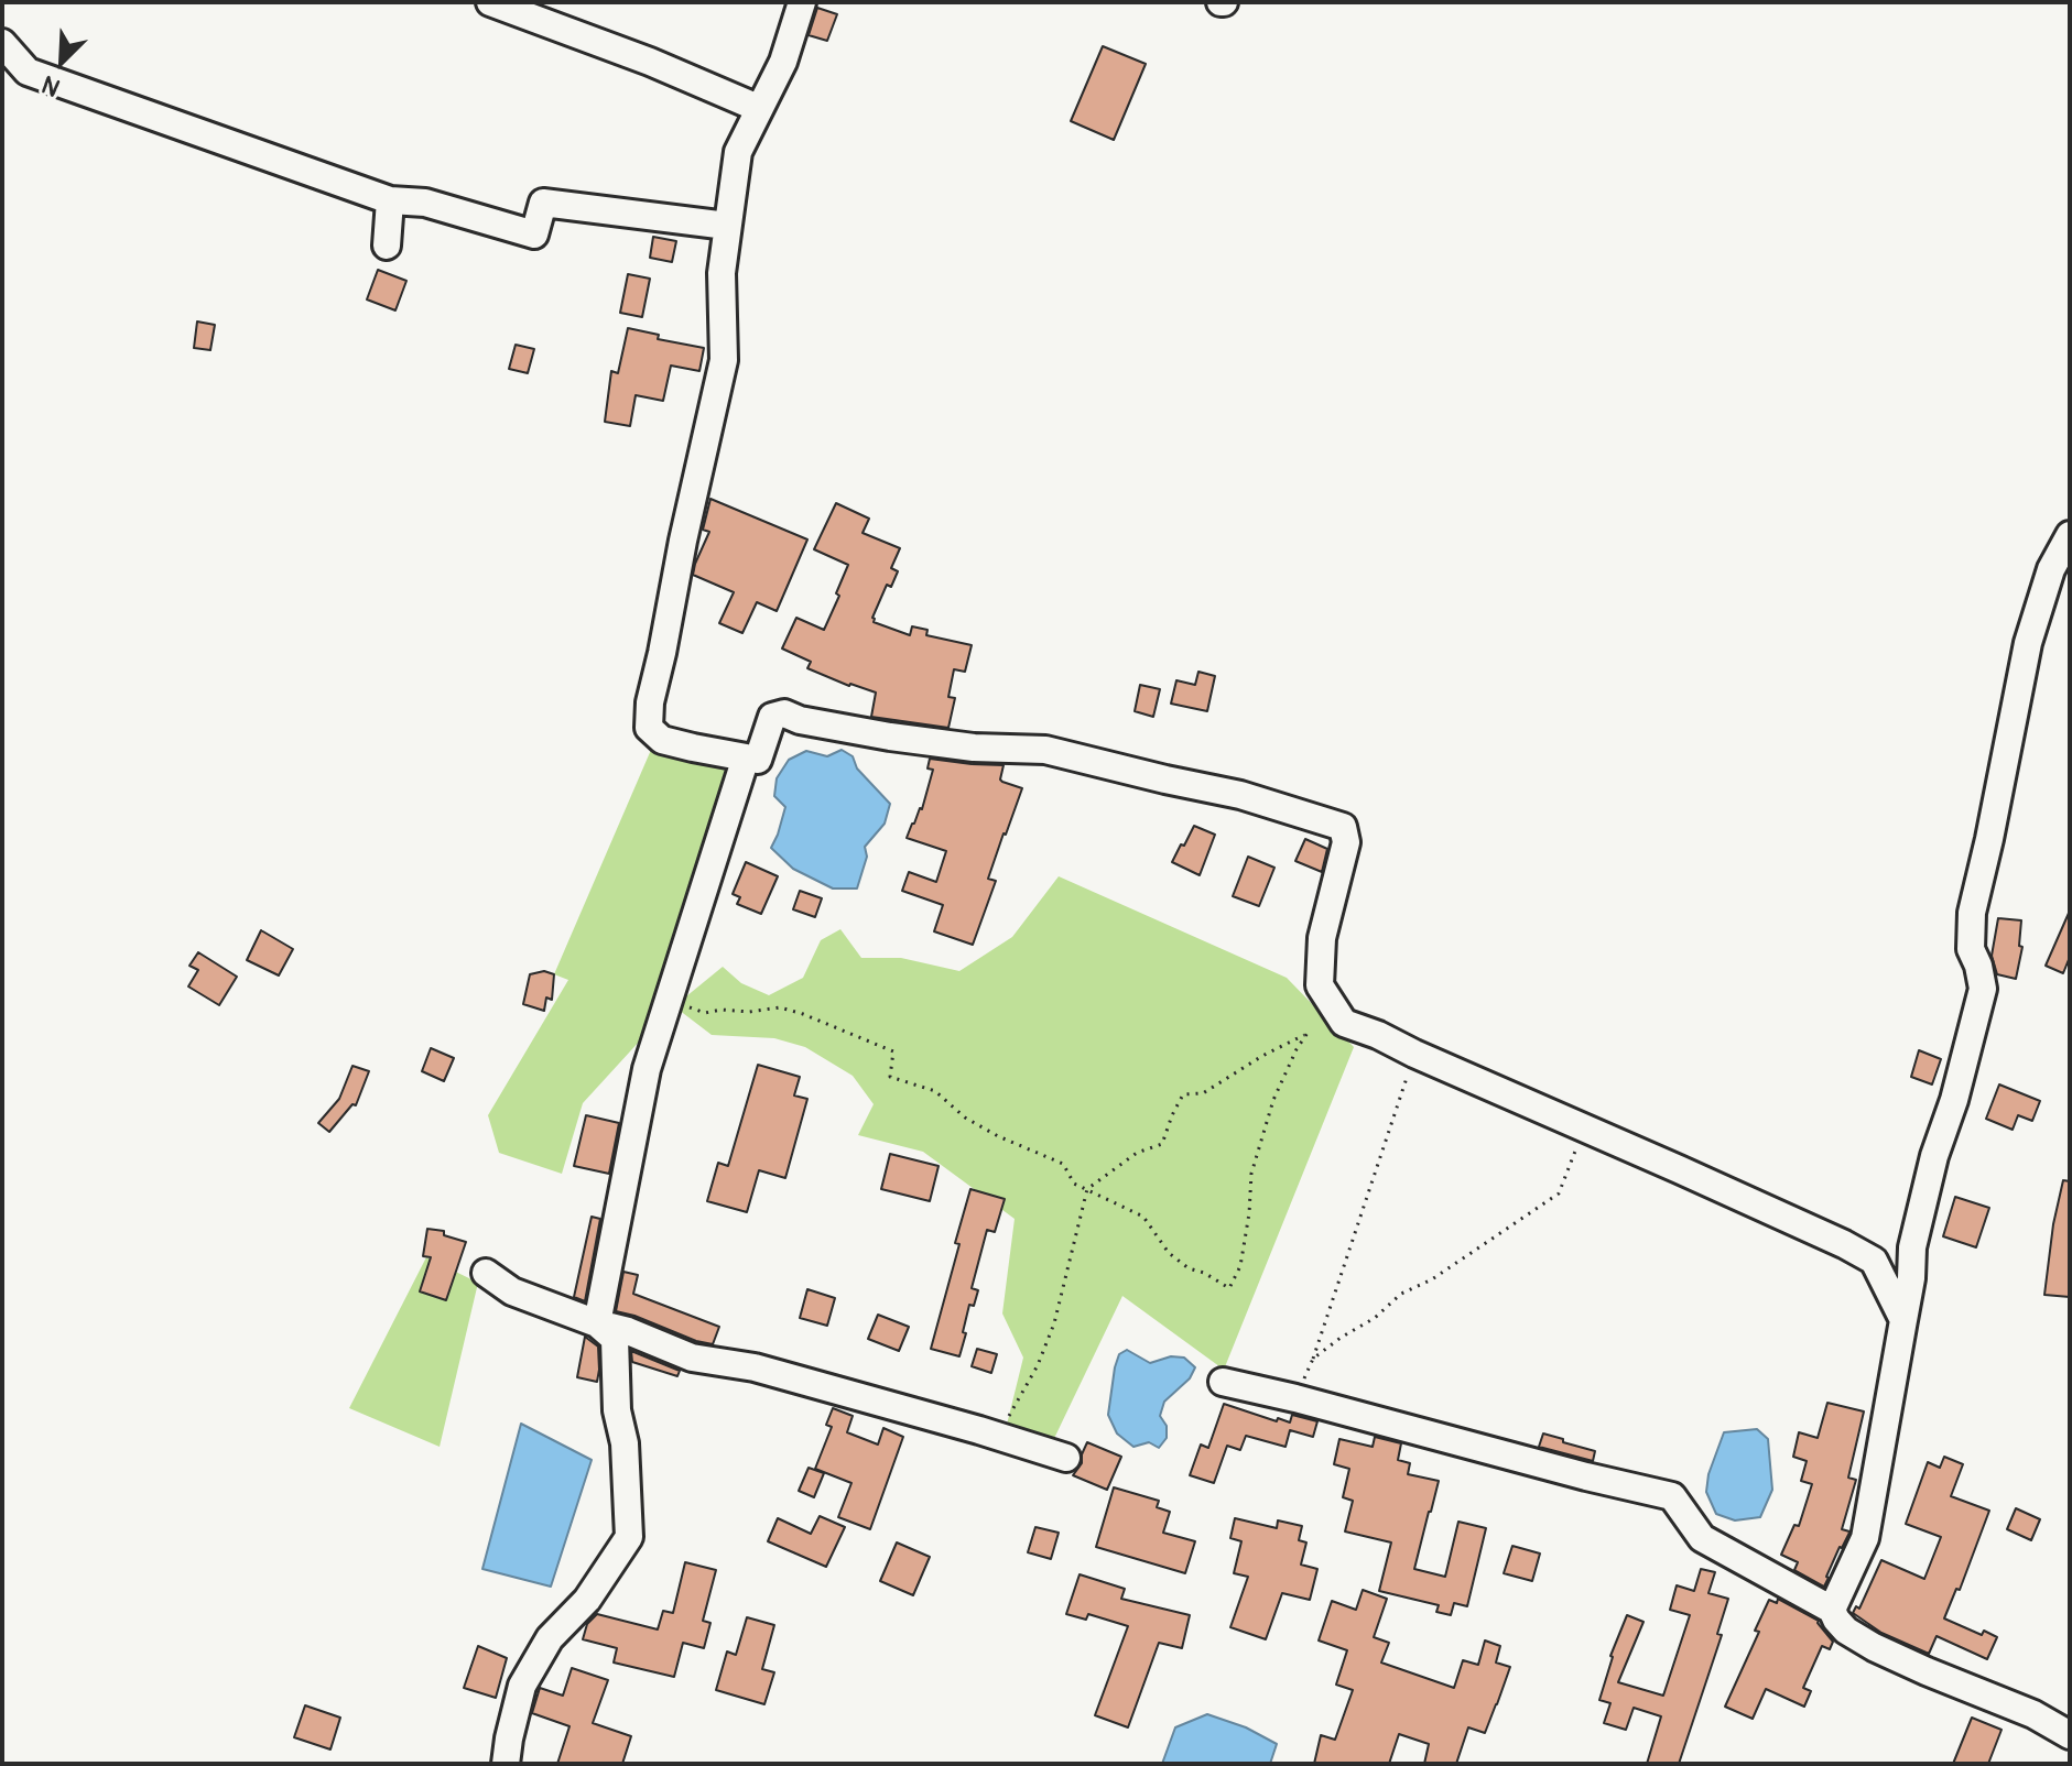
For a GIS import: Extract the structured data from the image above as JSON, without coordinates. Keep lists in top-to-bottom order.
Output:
{
  "north": "bottom left"
}
